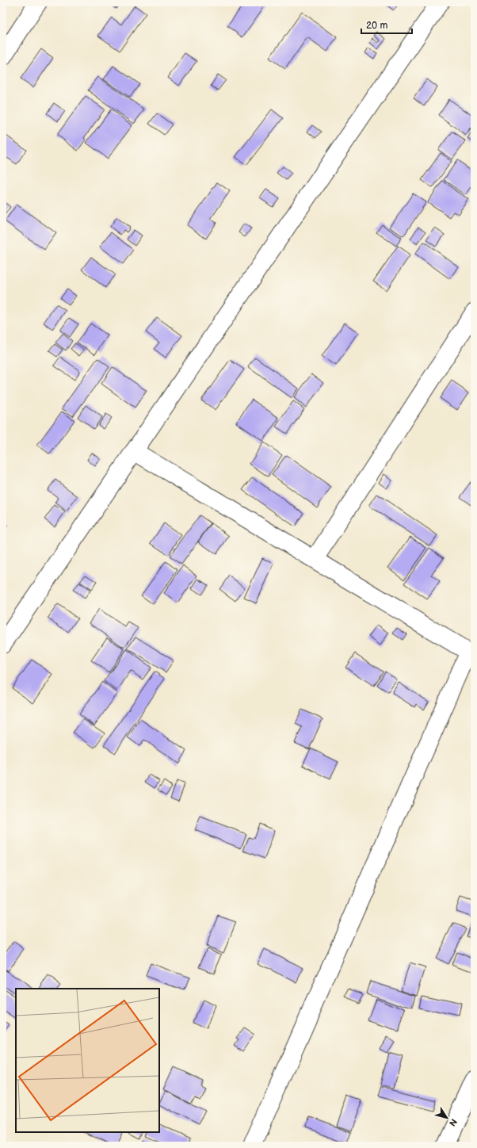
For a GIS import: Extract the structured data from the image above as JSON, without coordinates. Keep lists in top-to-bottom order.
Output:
{
  "scale_bar": "20 m",
  "north": "bottom right"
}
